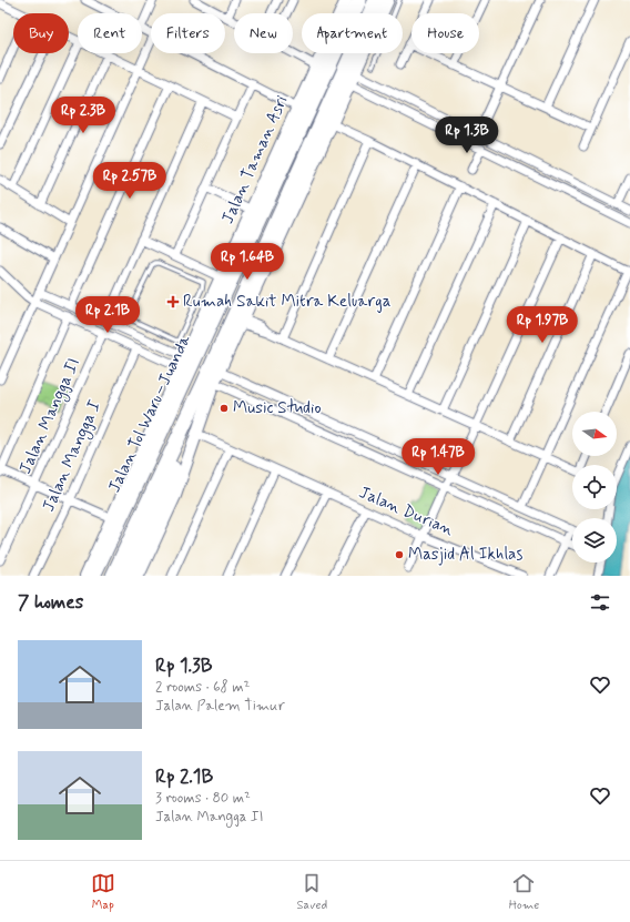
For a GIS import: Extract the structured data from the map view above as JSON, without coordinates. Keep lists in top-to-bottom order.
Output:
{
  "streets": {
    "highway": ["Jalan Tol Waru–Juanda"],
    "main road": ["Jalan Taman Asri"],
    "street": ["Jalan Mangga II", "Jalan Mangga I", "Jalan Durian"]
  },
  "places": {
    "health": ["Rumah Sakit Mitra Keluarga"],
    "other": ["Music Studio", "Masjid Al Ikhlas"]
  },
  "north": "right",
  "page": {
    "chip": [
      "Buy",
      "Rent",
      "Filters",
      "New",
      "Apartment",
      "House"
    ],
    "price": [
      "Rp 2.3B",
      "Rp 1.3B",
      "Rp 2.57B",
      "Rp 1.64B",
      "Rp 2.1B",
      "Rp 1.97B",
      "Rp 1.47B"
    ],
    "heading": "7 homes",
    "list": [
      {
        "name": "Rp 1.3B",
        "note": "2 rooms · 68 m² · Jalan Palem Timur"
      },
      {
        "name": "Rp 2.1B",
        "note": "3 rooms · 80 m² · Jalan Mangga II"
      }
    ],
    "tabs": ["Map", "Saved", "Home"]
  }
}
